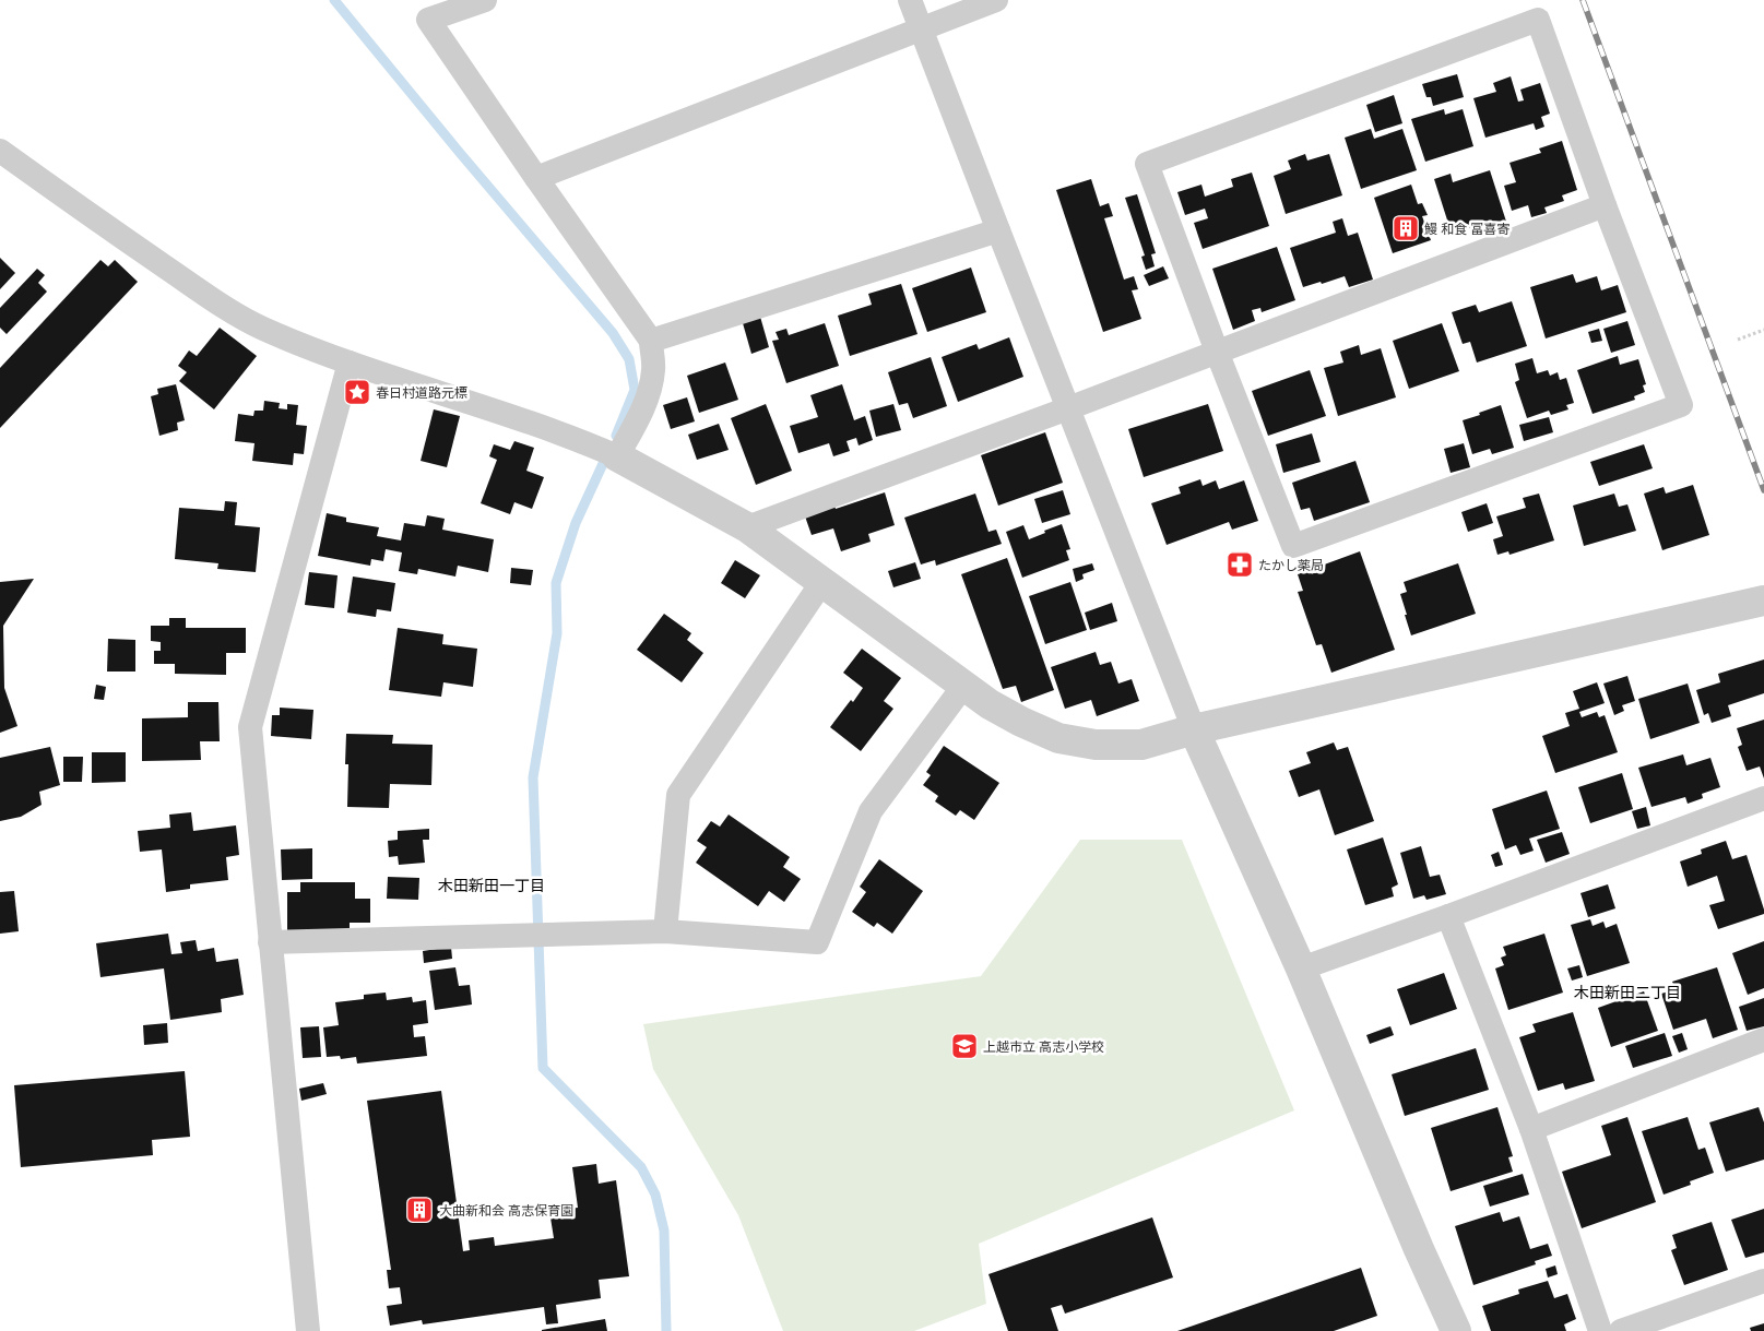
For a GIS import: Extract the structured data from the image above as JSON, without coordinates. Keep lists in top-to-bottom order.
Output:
{
  "districts": ["木田新田一丁目", "木田新田二丁目"],
  "places": {
    "building": ["鰻 和食 冨喜寄", "大曲新和会 高志保育園"],
    "place": ["春日村道路元標"],
    "pharmacy": ["たかし薬局"],
    "school or university": ["上越市立 高志小学校"]
  }
}
